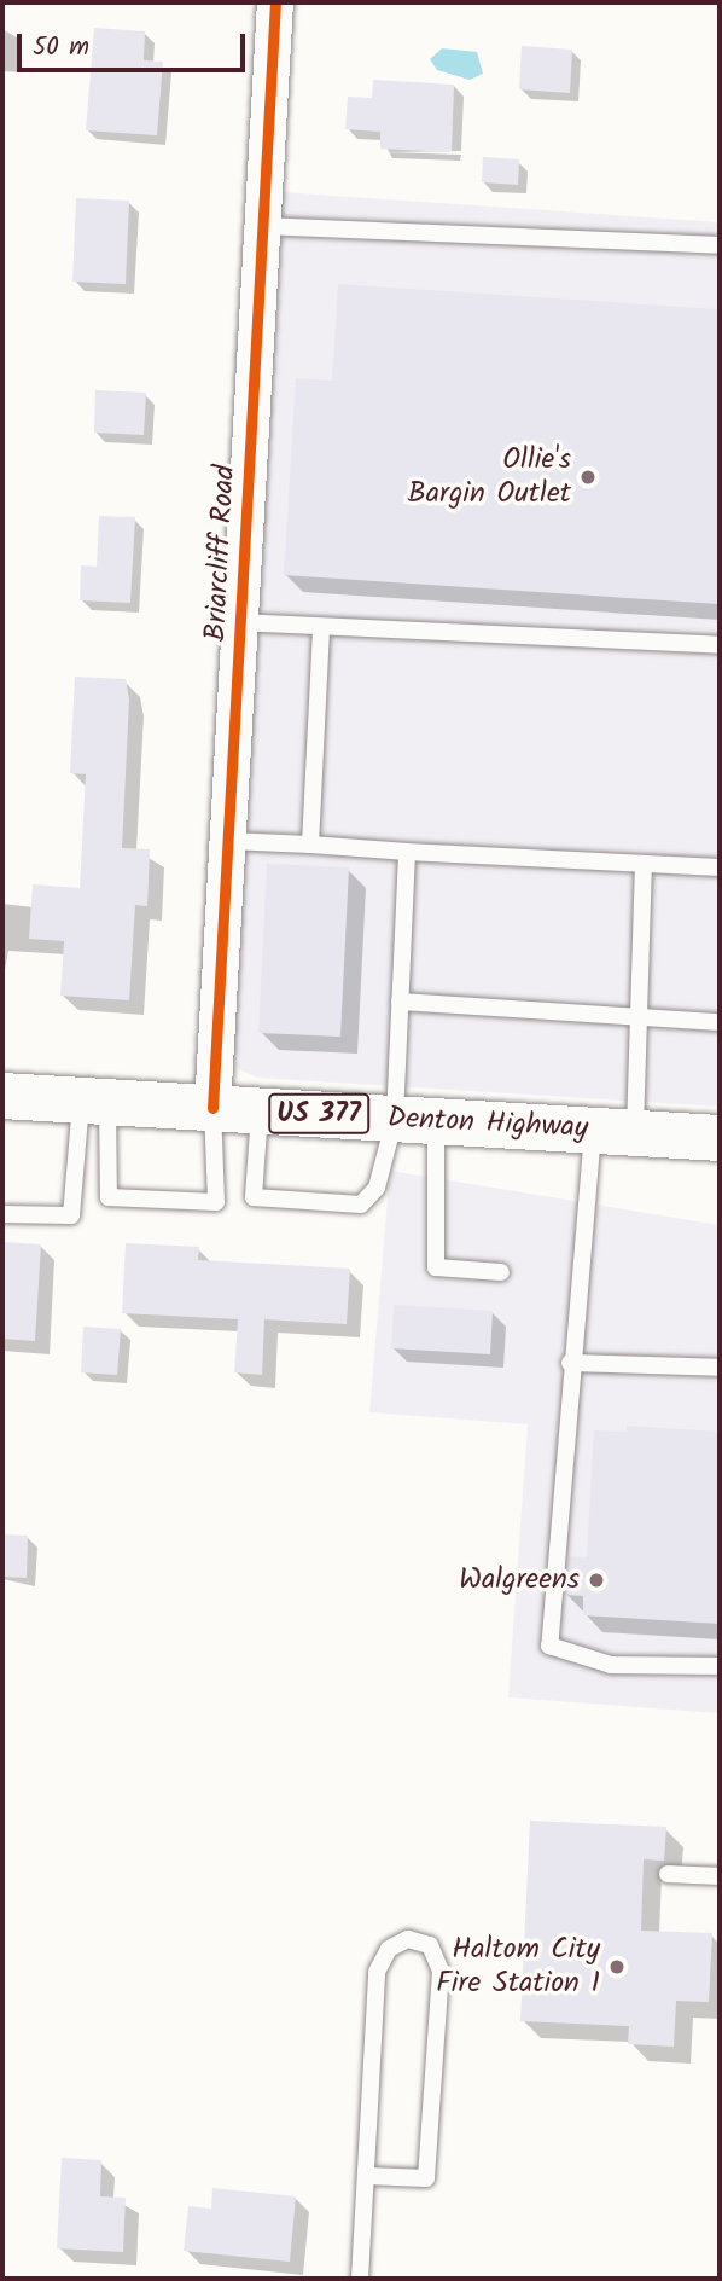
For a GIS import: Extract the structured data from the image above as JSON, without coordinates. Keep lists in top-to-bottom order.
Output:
{
  "streets": {
    "main road": ["US 377", "Denton Highway"],
    "street": ["Briarcliff Road"]
  },
  "crossings": [
    ["Briarcliff Road", "Denton Highway"]
  ],
  "places": ["Ollie's Bargin Outlet", "Walgreens", "Haltom City Fire Station 1"],
  "scale_bar": "50 m"
}
